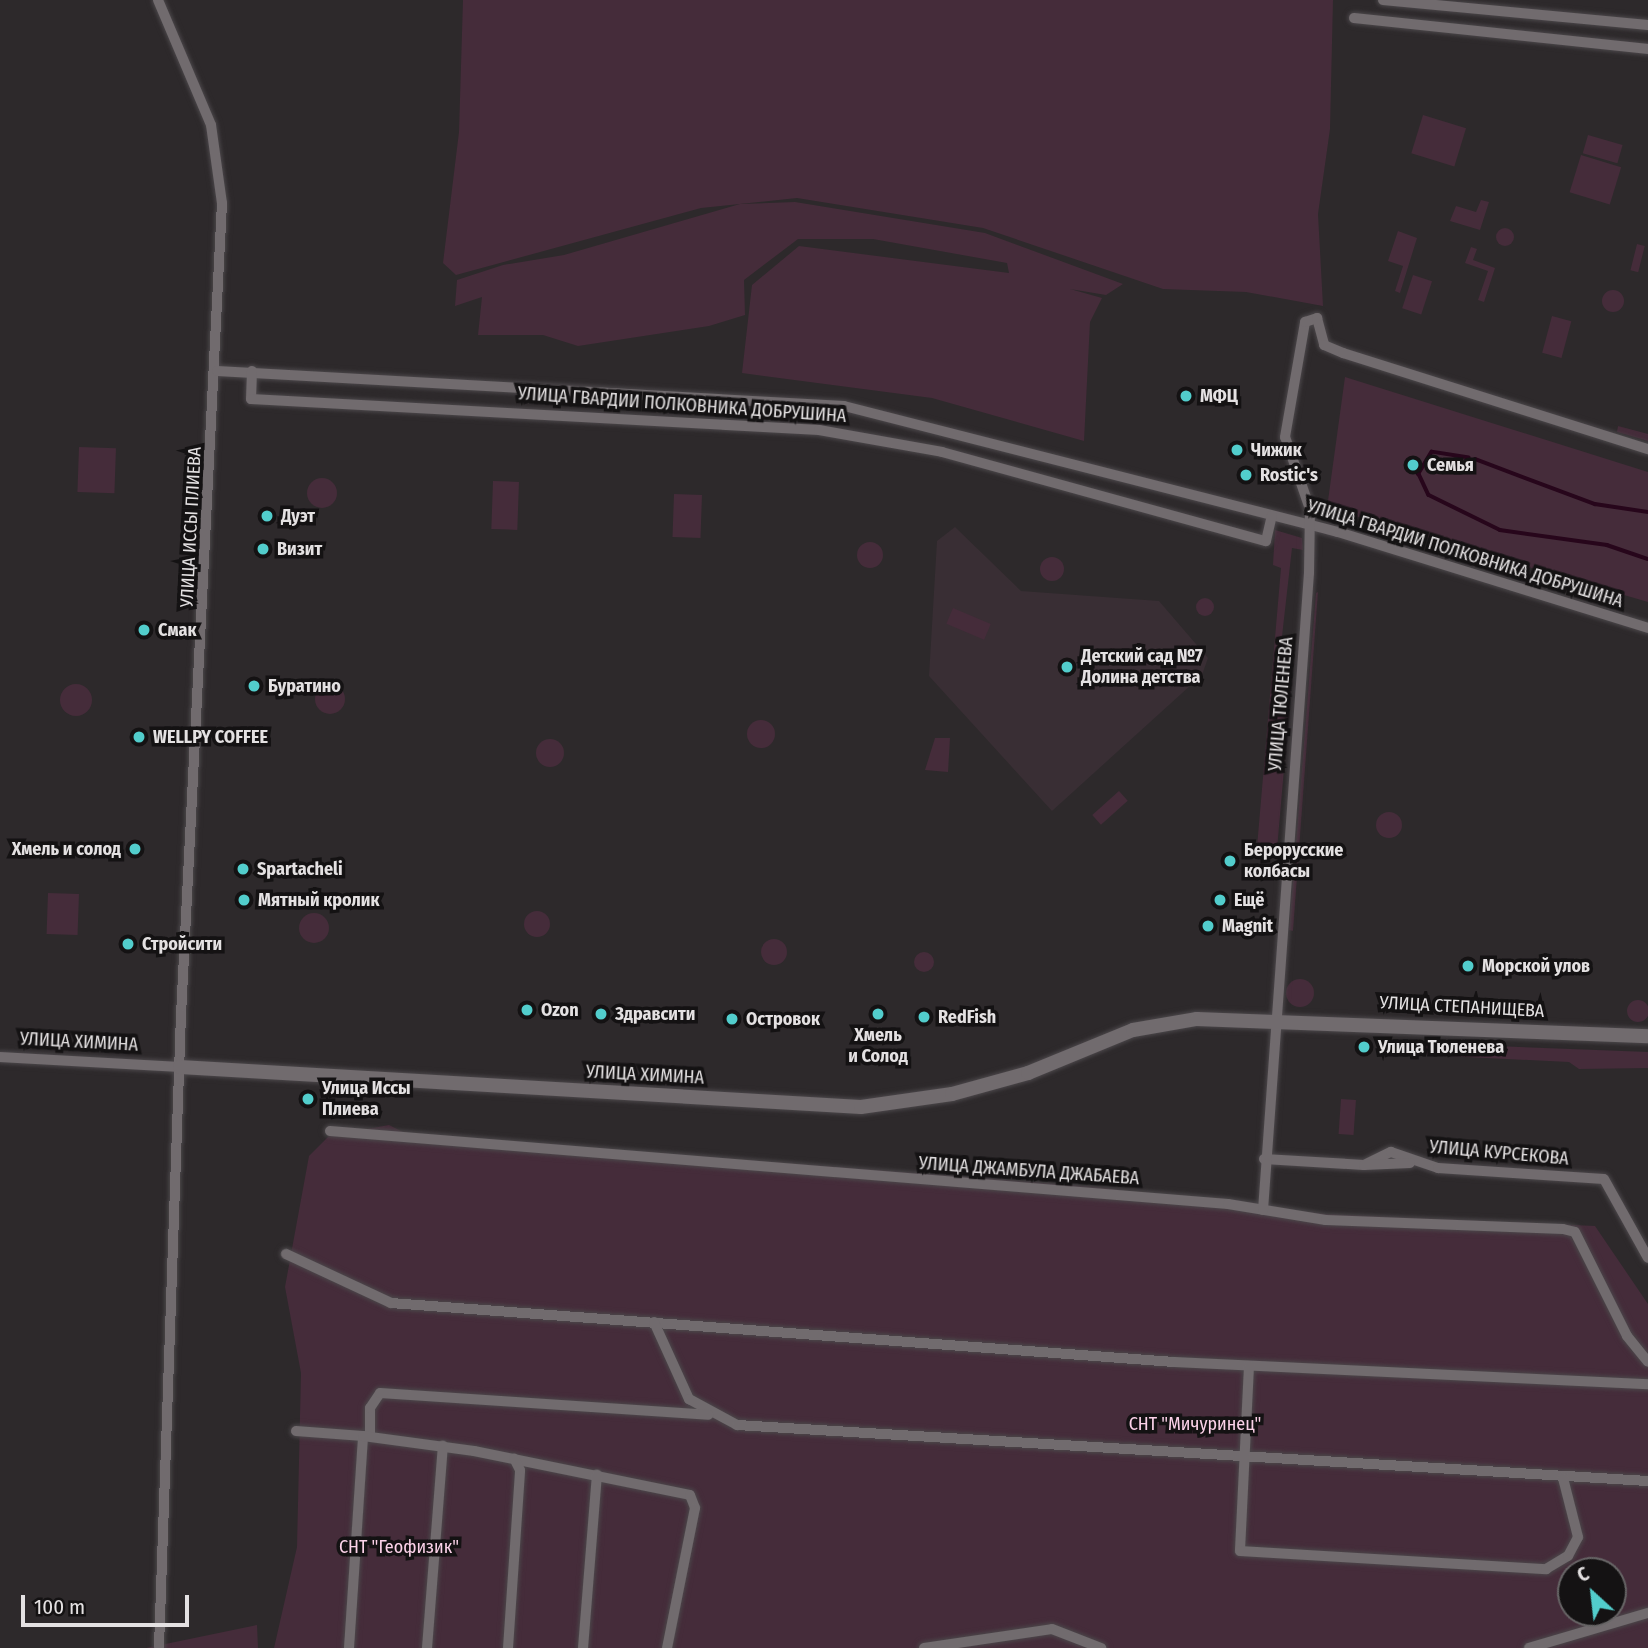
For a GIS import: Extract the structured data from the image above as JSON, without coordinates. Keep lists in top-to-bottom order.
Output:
{
  "streets": {
    "street": [
      "УЛИЦА ГВАРДИИ ПОЛКОВНИКА ДОБРУШИНА",
      "УЛИЦА ИССЫ ПЛИЕВА",
      "УЛИЦА ТЮЛЕНЕВА",
      "УЛИЦА СТЕПАНИЩЕВА",
      "УЛИЦА ХИМИНА",
      "УЛИЦА КУРСЕКОВА",
      "УЛИЦА ДЖАМБУЛА ДЖАБАЕВА"
    ]
  },
  "crossings": [
    ["УЛИЦА ГВАРДИИ ПОЛКОВНИКА ДОБРУШИНА", "УЛИЦА ИССЫ ПЛИЕВА"],
    ["УЛИЦА ГВАРДИИ ПОЛКОВНИКА ДОБРУШИНА", "УЛИЦА ТЮЛЕНЕВА"],
    ["УЛИЦА ИССЫ ПЛИЕВА", "УЛИЦА ХИМИНА"],
    ["УЛИЦА ТЮЛЕНЕВА", "УЛИЦА СТЕПАНИЩЕВА"],
    ["УЛИЦА ТЮЛЕНЕВА", "УЛИЦА ХИМИНА"],
    ["УЛИЦА ТЮЛЕНЕВА", "УЛИЦА КУРСЕКОВА"],
    ["УЛИЦА ТЮЛЕНЕВА", "УЛИЦА ДЖАМБУЛА ДЖАБАЕВА"],
    ["УЛИЦА СТЕПАНИЩЕВА", "УЛИЦА ХИМИНА"]
  ],
  "parks": ["СНТ \"Мичуринец\"", "СНТ \"Геофизик\""],
  "places": [
    "МФЦ",
    "Чижик",
    "Семья",
    "Rostic's",
    "Дуэт",
    "Визит",
    "Смак",
    "Детский сад №7 Долина детства",
    "Буратино",
    "WELLPY COFFEE",
    "Хмель и солод",
    "Берорусские колбасы",
    "Spartacheli",
    "Мятный кролик",
    "Ещё",
    "Magnit",
    "Стройсити",
    "Морской улов",
    "Ozon",
    "Здравсити",
    "Хмель и Солод",
    "RedFish",
    "Островок",
    "Улица Тюленева",
    "Улица Иссы Плиева"
  ],
  "scale_bar": "100 m",
  "north": "top left"
}
